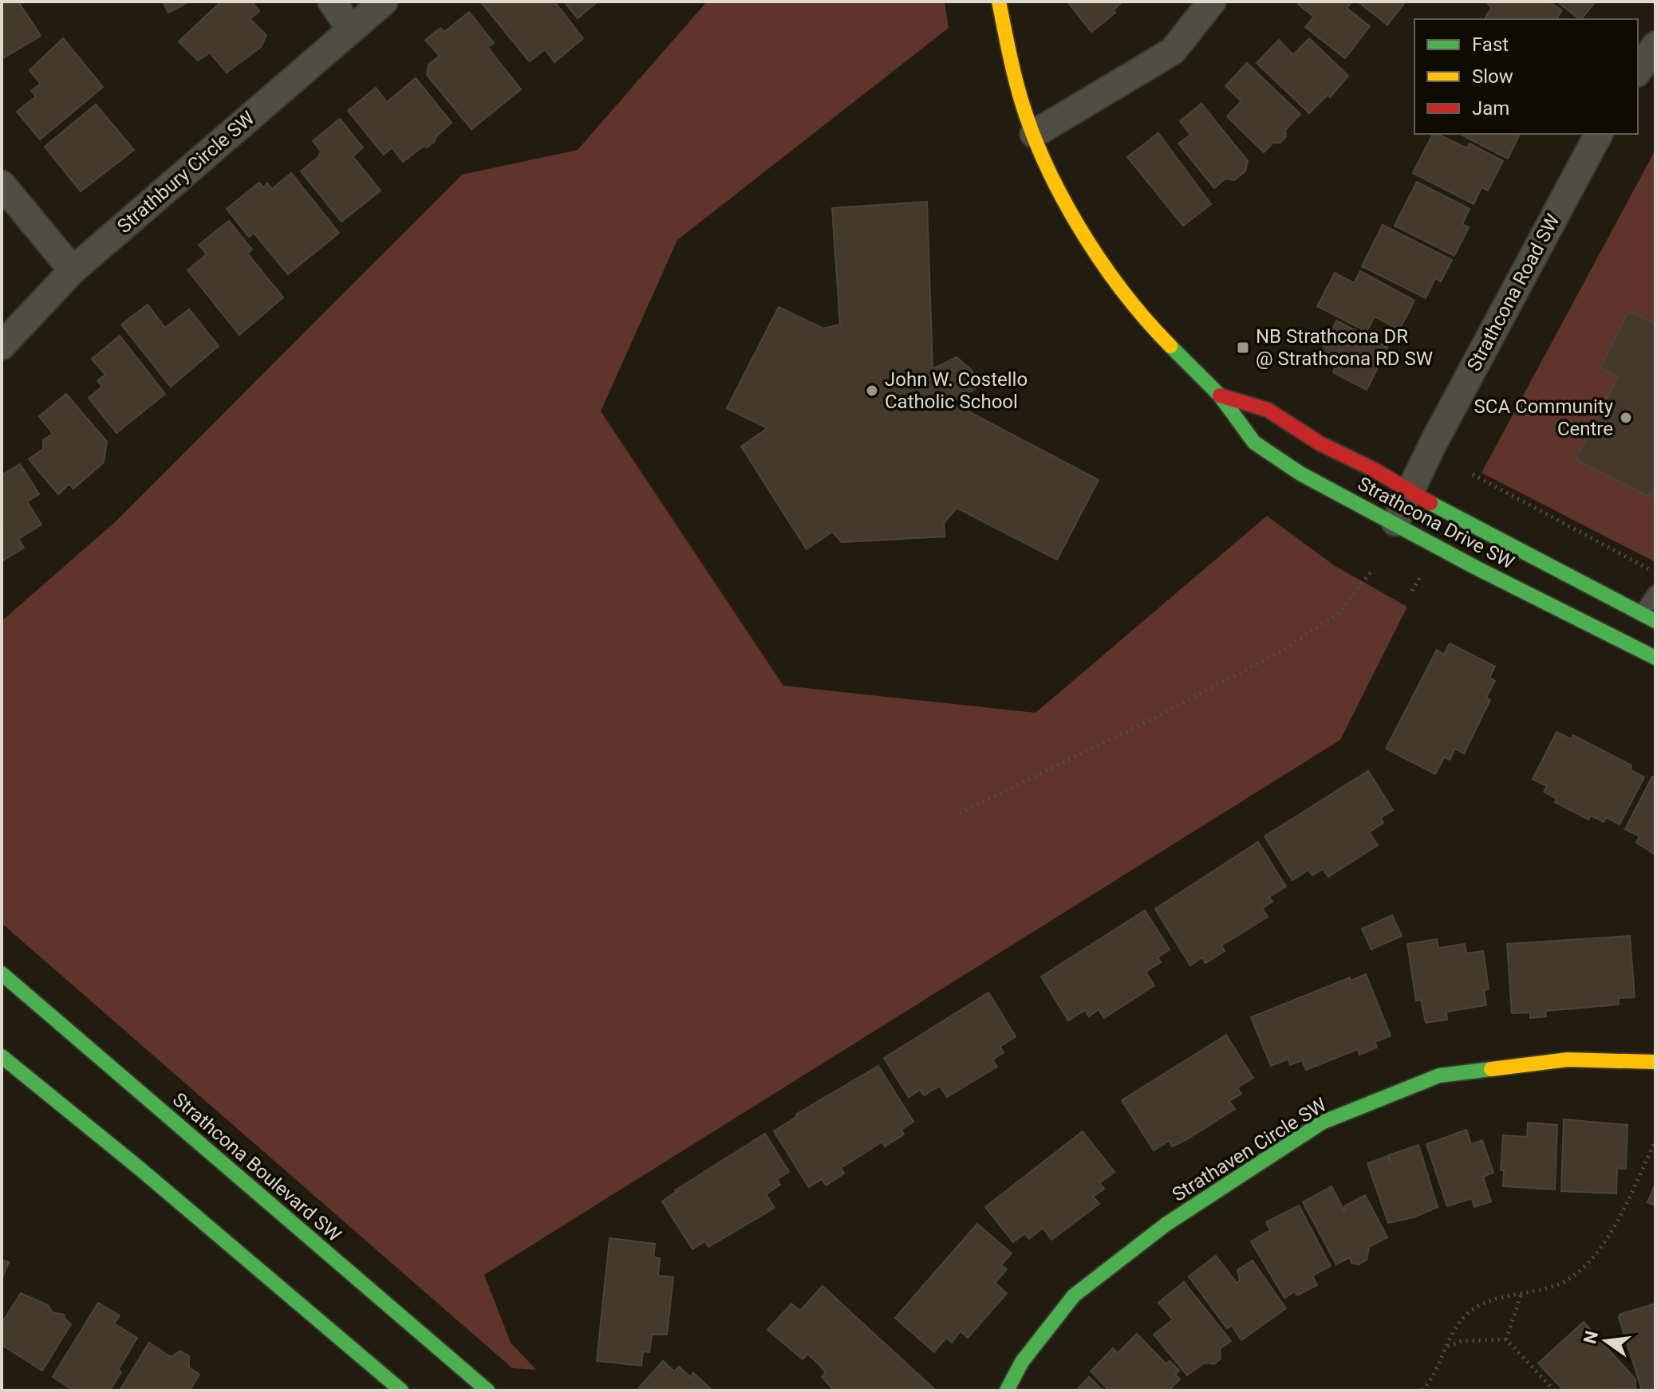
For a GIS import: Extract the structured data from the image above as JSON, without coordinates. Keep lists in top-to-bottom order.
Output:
{
  "streets": {
    "street": [
      "Strathbury Circle SW",
      "Strathcona Road SW",
      "Strathcona Drive SW",
      "Strathaven Circle SW",
      "Strathcona Boulevard SW"
    ]
  },
  "crossings": [
    ["Strathcona Road SW", "Strathcona Drive SW"]
  ],
  "places": {
    "transit": ["NB Strathcona DR @ Strathcona RD SW"],
    "other": ["John W. Costello Catholic School", "SCA Community Centre"]
  },
  "legend": ["Fast", "Slow", "Jam"],
  "north": "left"
}
